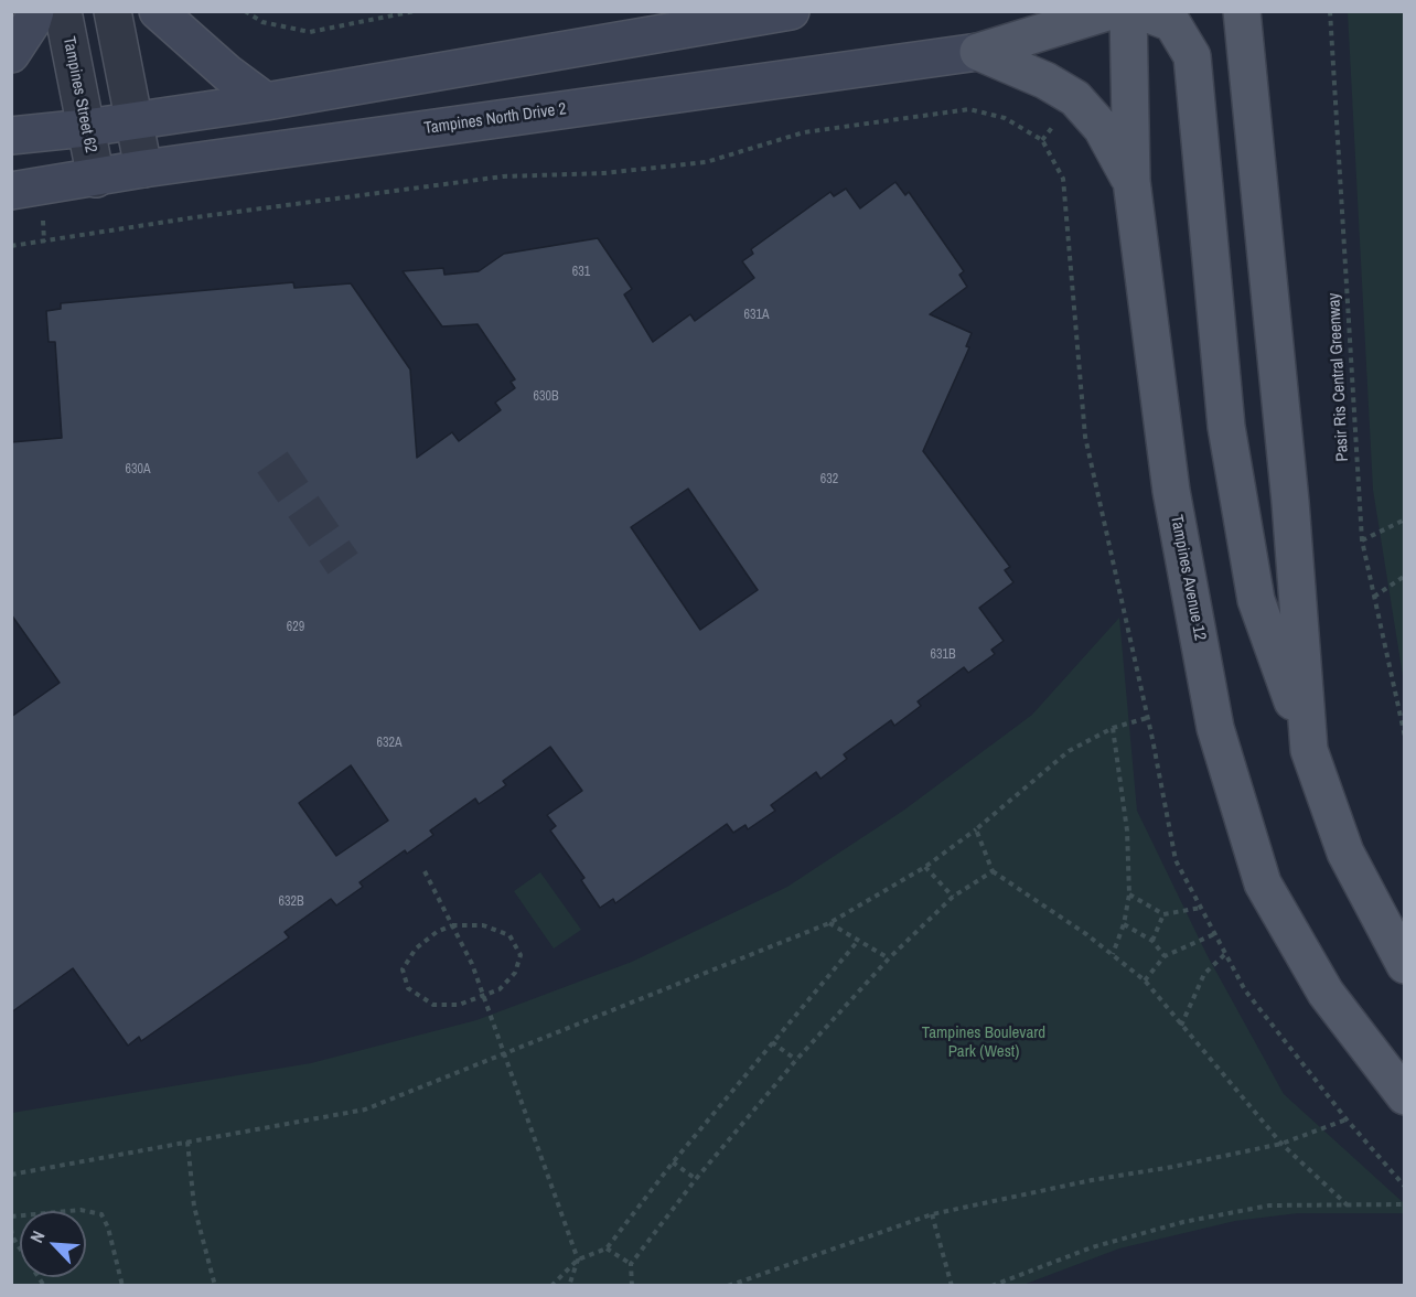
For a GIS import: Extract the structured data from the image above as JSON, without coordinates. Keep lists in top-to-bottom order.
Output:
{
  "streets": {
    "main road": ["Tampines Avenue 12"],
    "street": ["Tampines Street 62", "Tampines North Drive 2"],
    "path": ["Pasir Ris Central Greenway"]
  },
  "crossings": [
    ["Tampines Street 62", "Tampines North Drive 2"]
  ],
  "parks": ["Tampines Boulevard Park (West)"],
  "house_numbers": [
    "631",
    "631A",
    "630B",
    "630A",
    "632",
    "629",
    "631B",
    "632A",
    "632B"
  ],
  "north": "top left"
}
